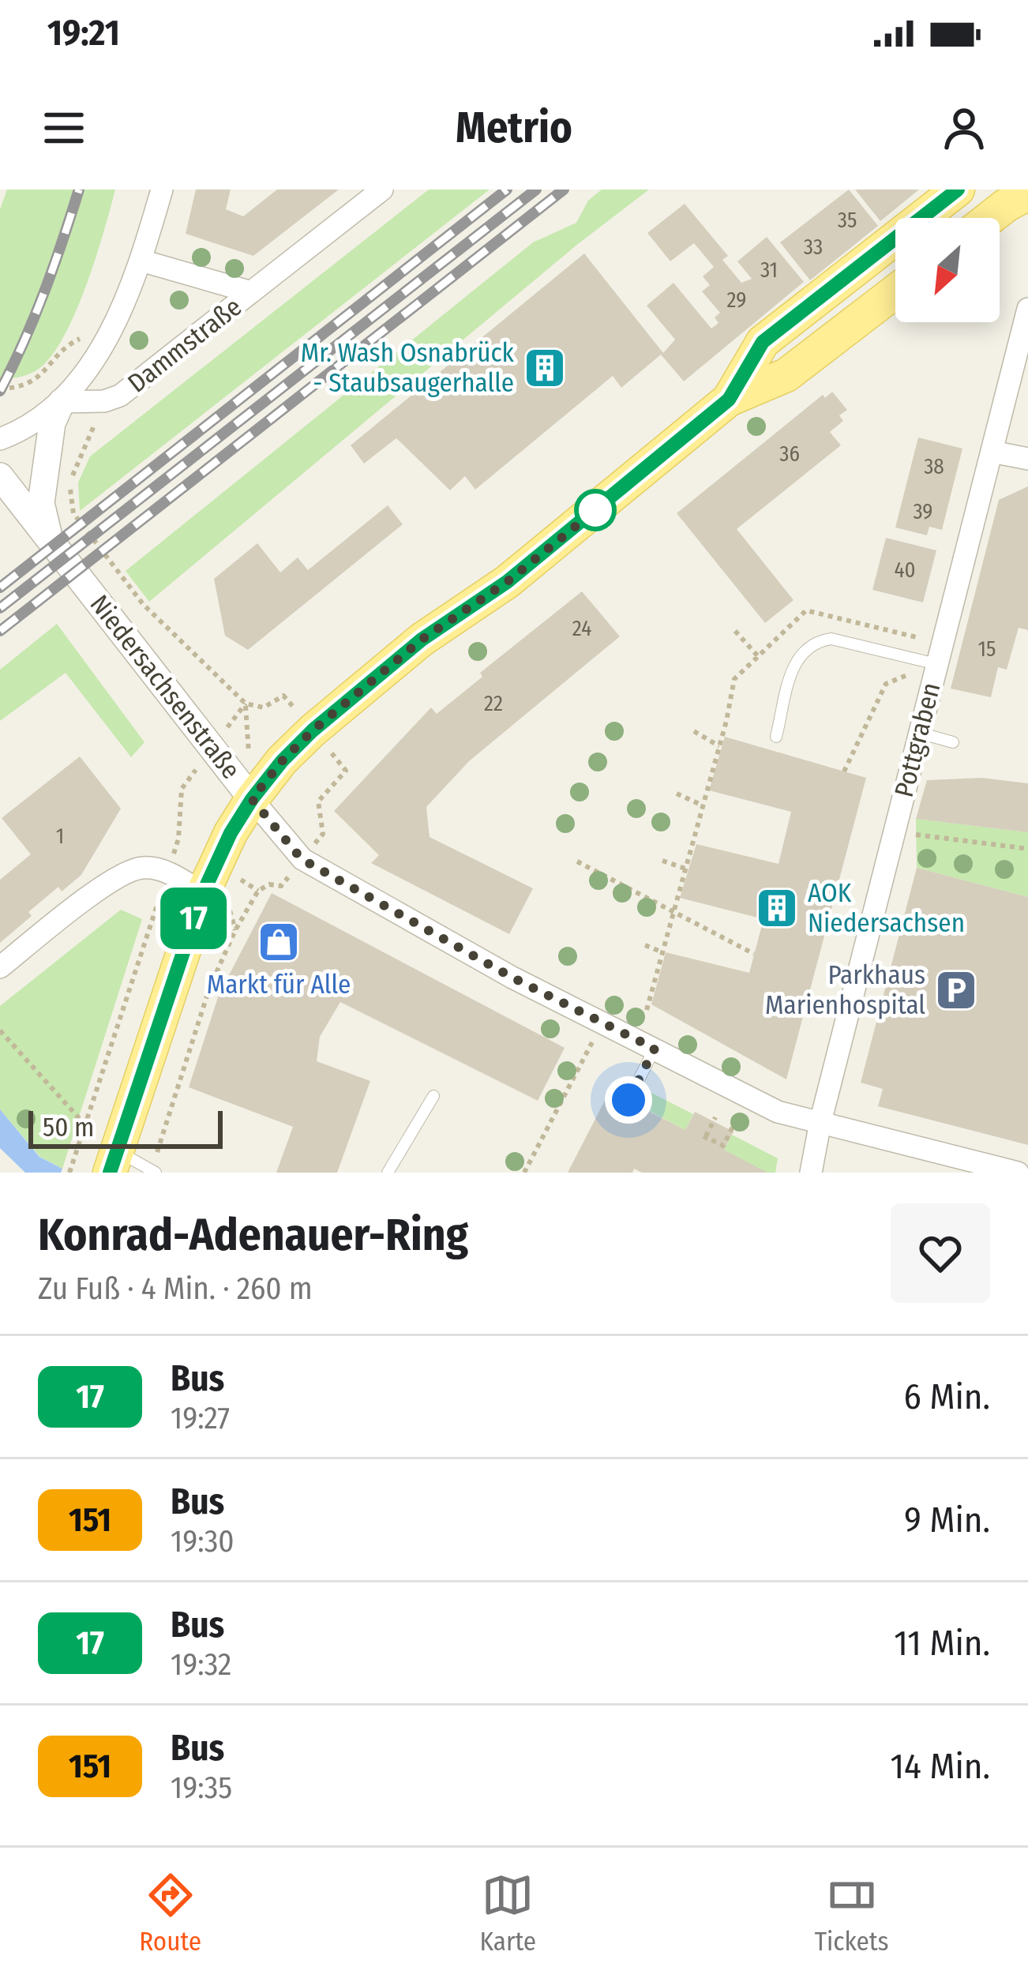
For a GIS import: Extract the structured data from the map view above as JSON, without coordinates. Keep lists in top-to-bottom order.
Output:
{
  "streets": {
    "street": ["Dammstraße", "Niedersachsenstraße", "Pottgraben"]
  },
  "crossings": [
    ["Niedersachsenstraße", "Pottgraben"]
  ],
  "places": {
    "building": ["Mr. Wash Osnabrück - Staubsaugerhalle", "AOK Niedersachsen"],
    "shop": ["Markt für Alle"],
    "parking": ["Parkhaus Marienhospital"]
  },
  "lines": ["bus line 17"],
  "house_numbers": [
    "35",
    "33",
    "31",
    "29",
    "36",
    "38",
    "39",
    "40",
    "24",
    "15",
    "22",
    "1"
  ],
  "scale_bar": "50 m",
  "north": "bottom left",
  "page": {
    "status": "19:21",
    "header": "Metrio",
    "on_map": "17",
    "scale": "50 m",
    "heading": ["Konrad-Adenauer-Ring", "Zu Fuß · 4 Min. · 260 m"],
    "list": [
      {
        "mark": "17",
        "name": "Bus",
        "note": "19:27",
        "value": "6 Min."
      },
      {
        "mark": "151",
        "name": "Bus",
        "note": "19:30",
        "value": "9 Min."
      },
      {
        "mark": "17",
        "name": "Bus",
        "note": "19:32",
        "value": "11 Min."
      },
      {
        "mark": "151",
        "name": "Bus",
        "note": "19:35",
        "value": "14 Min."
      }
    ],
    "tabs": ["Route", "Karte", "Tickets"]
  }
}
